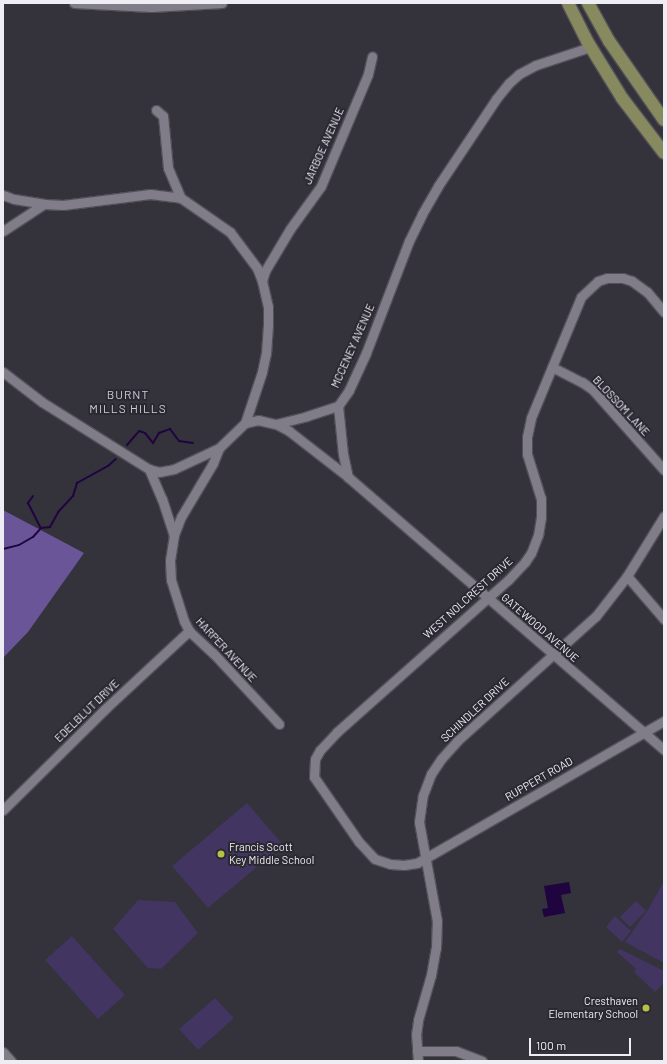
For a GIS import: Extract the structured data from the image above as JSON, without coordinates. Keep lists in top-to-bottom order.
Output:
{
  "streets": {
    "street": [
      "JARBOE AVENUE",
      "MCCENEY AVENUE",
      "BLOSSOM LANE",
      "WEST NOLCREST DRIVE",
      "GATEWOOD AVENUE",
      "HARPER AVENUE",
      "SCHINDLER DRIVE",
      "EDELBLUT DRIVE",
      "RUPPERT ROAD"
    ]
  },
  "crossings": [
    ["MCCENEY AVENUE", "GATEWOOD AVENUE"],
    ["BLOSSOM LANE", "WEST NOLCREST DRIVE"],
    ["WEST NOLCREST DRIVE", "GATEWOOD AVENUE"],
    ["WEST NOLCREST DRIVE", "SCHINDLER DRIVE"],
    ["WEST NOLCREST DRIVE", "RUPPERT ROAD"],
    ["GATEWOOD AVENUE", "SCHINDLER DRIVE"],
    ["GATEWOOD AVENUE", "RUPPERT ROAD"],
    ["HARPER AVENUE", "EDELBLUT DRIVE"],
    ["SCHINDLER DRIVE", "RUPPERT ROAD"]
  ],
  "districts": ["BURNT MILLS HILLS"],
  "places": ["Francis Scott Key Middle School", "Cresthaven Elementary School"],
  "scale_bar": "100 m"
}
